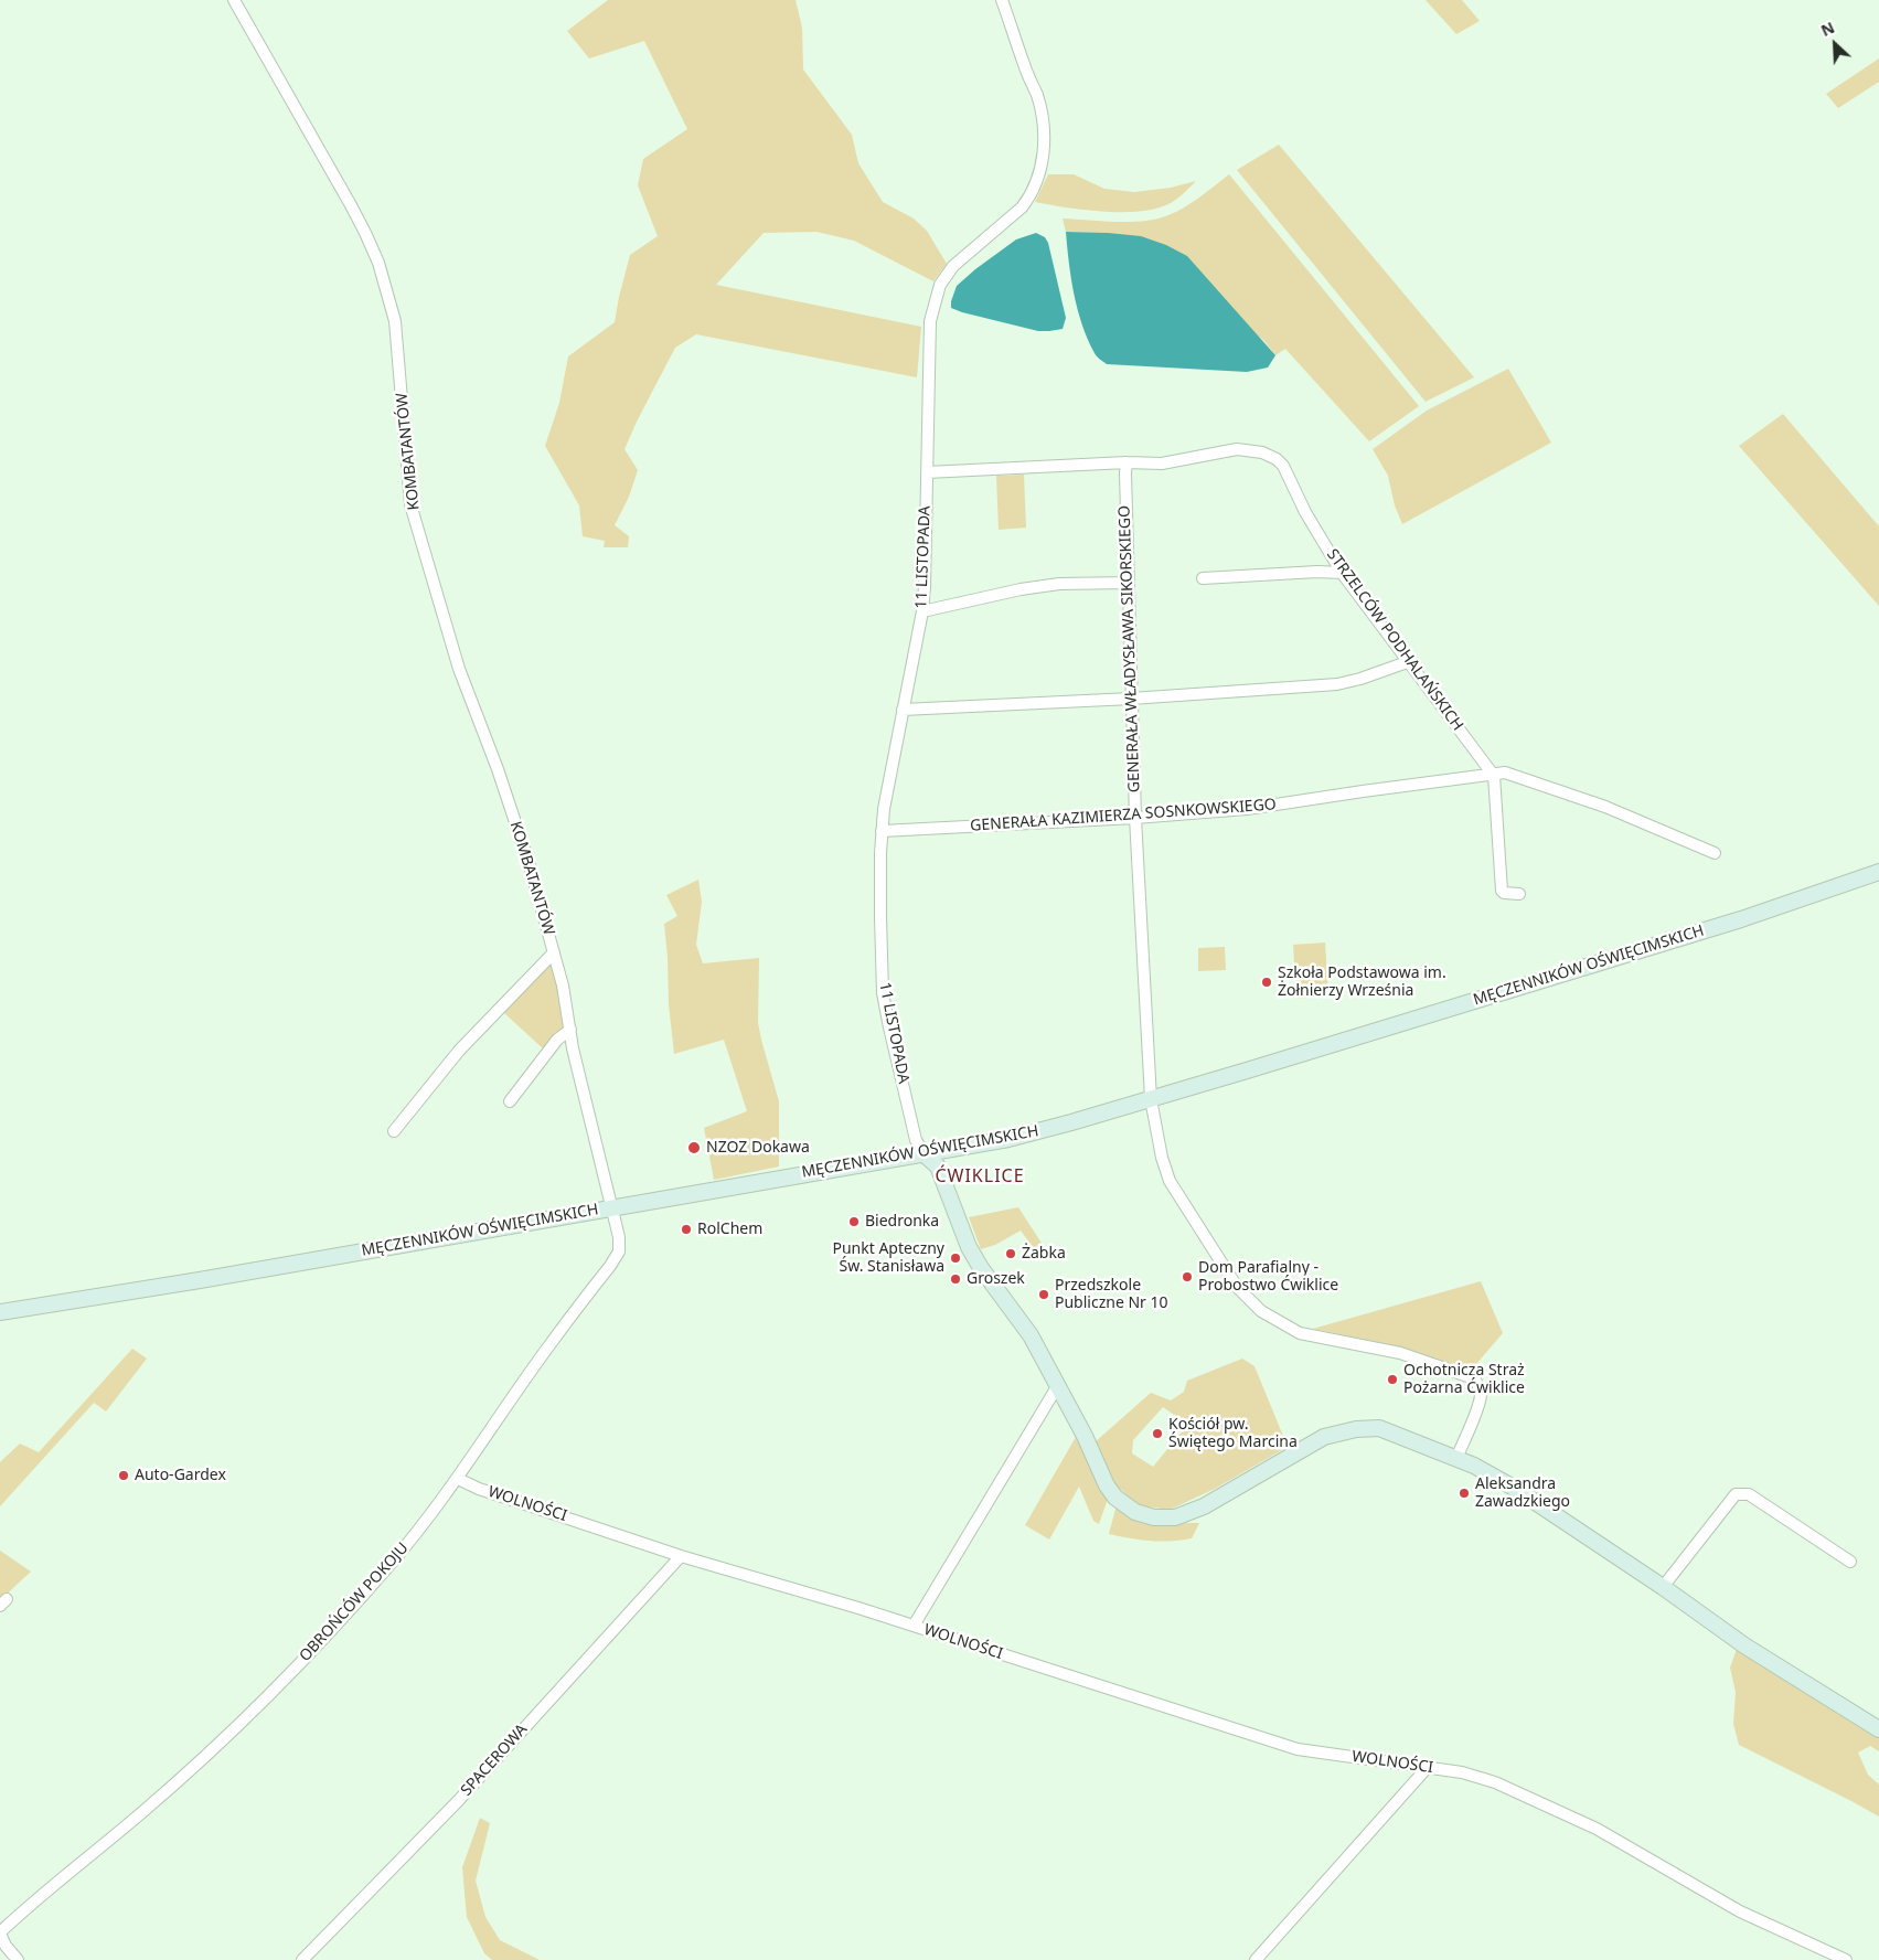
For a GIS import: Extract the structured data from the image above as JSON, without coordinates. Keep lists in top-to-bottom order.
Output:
{
  "streets": {
    "main road": ["MĘCZENNIKÓW OŚWIĘCIMSKICH"],
    "street": [
      "KOMBATANTÓW",
      "11 LISTOPADA",
      "STRZELCÓW PODHALAŃSKICH",
      "GENERAŁA WŁADYSŁAWA SIKORSKIEGO",
      "GENERAŁA KAZIMIERZA SOSNKOWSKIEGO",
      "WOLNOŚCI",
      "OBROŃCÓW POKOJU",
      "SPACEROWA"
    ]
  },
  "crossings": [
    ["KOMBATANTÓW", "MĘCZENNIKÓW OŚWIĘCIMSKICH"],
    ["KOMBATANTÓW", "OBROŃCÓW POKOJU"],
    ["11 LISTOPADA", "STRZELCÓW PODHALAŃSKICH"],
    ["11 LISTOPADA", "GENERAŁA KAZIMIERZA SOSNKOWSKIEGO"],
    ["11 LISTOPADA", "MĘCZENNIKÓW OŚWIĘCIMSKICH"],
    ["STRZELCÓW PODHALAŃSKICH", "GENERAŁA WŁADYSŁAWA SIKORSKIEGO"],
    ["STRZELCÓW PODHALAŃSKICH", "GENERAŁA KAZIMIERZA SOSNKOWSKIEGO"],
    ["GENERAŁA WŁADYSŁAWA SIKORSKIEGO", "GENERAŁA KAZIMIERZA SOSNKOWSKIEGO"],
    ["GENERAŁA WŁADYSŁAWA SIKORSKIEGO", "MĘCZENNIKÓW OŚWIĘCIMSKICH"],
    ["MĘCZENNIKÓW OŚWIĘCIMSKICH", "OBROŃCÓW POKOJU"],
    ["WOLNOŚCI", "OBROŃCÓW POKOJU"],
    ["WOLNOŚCI", "SPACEROWA"]
  ],
  "districts": ["ĆWIKLICE"],
  "places": [
    "Szkoła Podstawowa im. Żołnierzy Września",
    "NZOZ Dokawa",
    "Biedronka",
    "RolChem",
    "Żabka",
    "Punkt Apteczny Św. Stanisława",
    "Dom Parafialny - Probostwo Ćwiklice",
    "Groszek",
    "Przedszkole Publiczne Nr 10",
    "Ochotnicza Straż Pożarna Ćwiklice",
    "Kościół pw. Świętego Marcina",
    "Auto-Gardex",
    "Aleksandra Zawadzkiego"
  ],
  "north": "top left"
}
